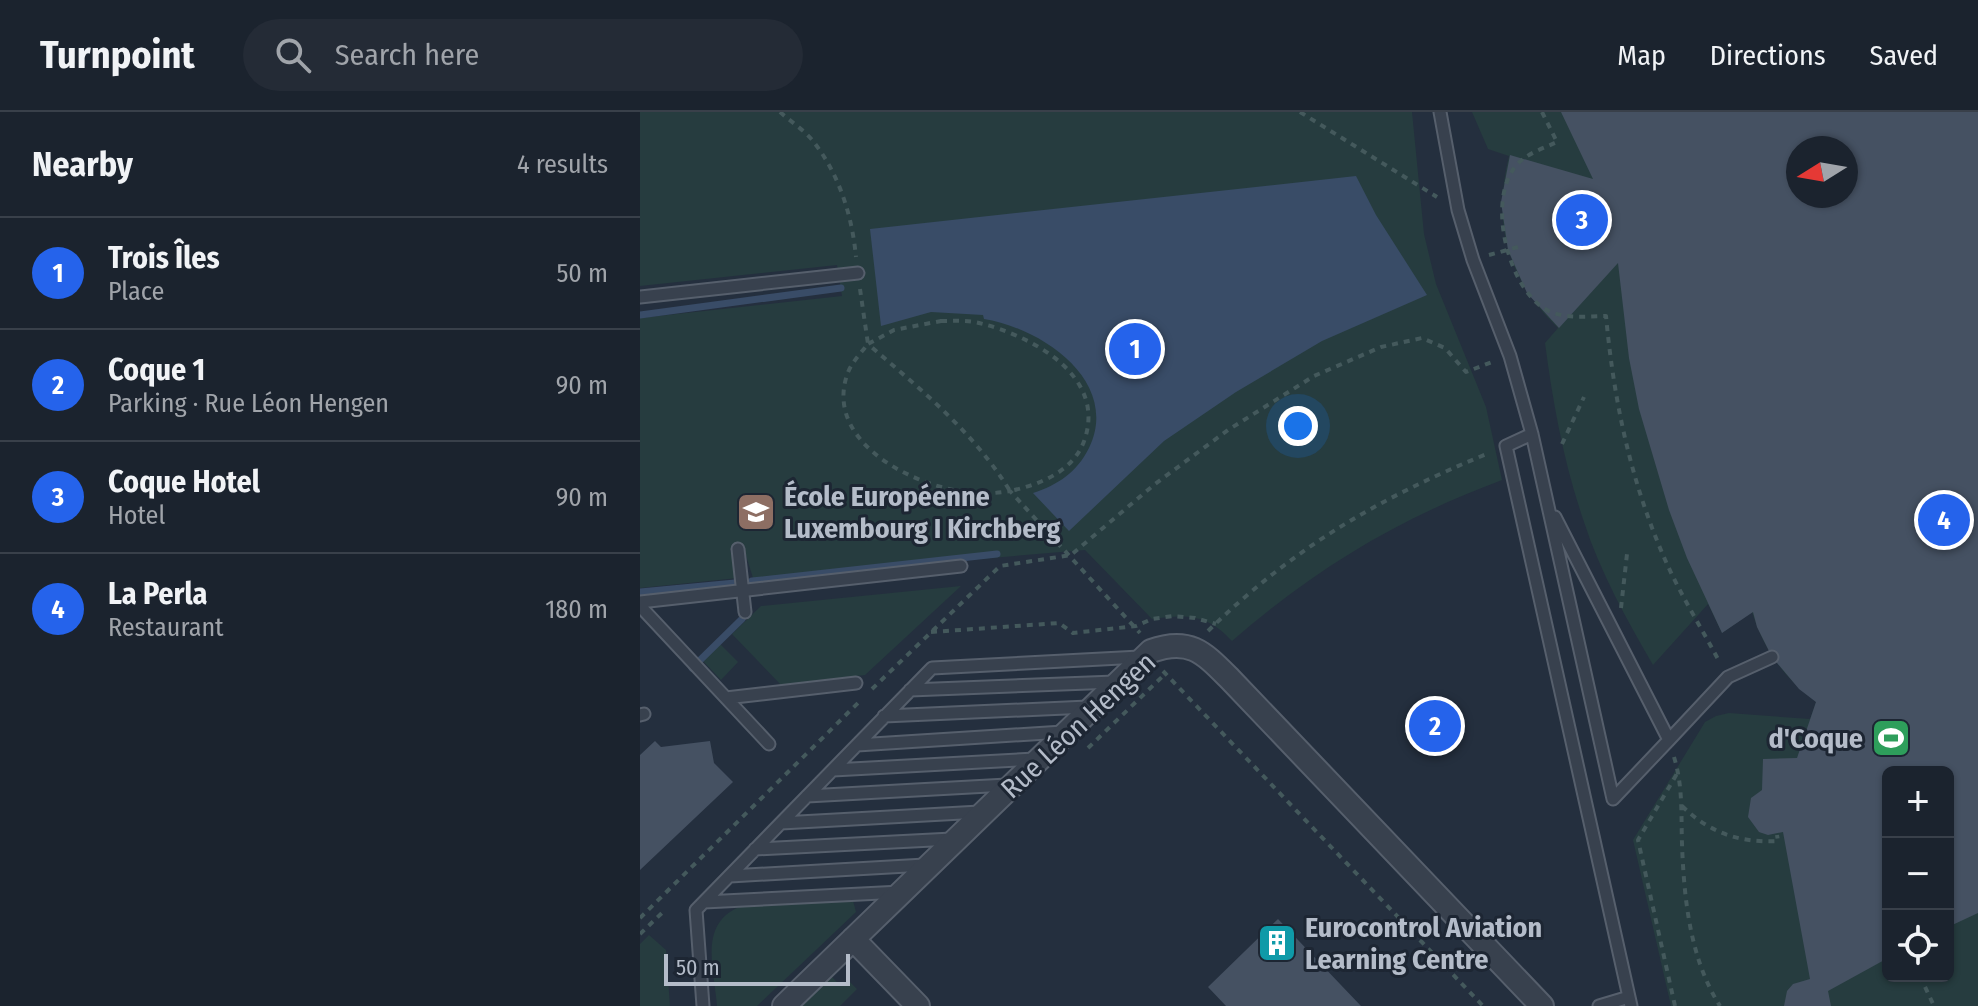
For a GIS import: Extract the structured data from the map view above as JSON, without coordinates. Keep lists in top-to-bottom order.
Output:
{
  "streets": {
    "street": ["Rue Léon Hengen"]
  },
  "places": {
    "school or university": ["École Européenne Luxembourg I Kirchberg"],
    "sports": ["d'Coque"],
    "building": ["Eurocontrol Aviation Learning Centre"]
  },
  "scale_bar": "50 m",
  "north": "left",
  "page": {
    "header": "Turnpoint",
    "search": "Search here",
    "nav": ["Map", "Directions", "Saved"],
    "heading": ["Nearby", "4 results"],
    "pins": [
      "3",
      "1",
      "4",
      "2"
    ],
    "list": [
      {
        "mark": "1",
        "name": "Trois Îles",
        "note": "Place",
        "value": "50 m"
      },
      {
        "mark": "2",
        "name": "Coque 1",
        "note": "Parking · Rue Léon Hengen",
        "value": "90 m"
      },
      {
        "mark": "3",
        "name": "Coque Hotel",
        "note": "Hotel",
        "value": "90 m"
      },
      {
        "mark": "4",
        "name": "La Perla",
        "note": "Restaurant",
        "value": "180 m"
      }
    ],
    "map_buttons": ["+", "−"],
    "scale": "50 m"
  }
}
